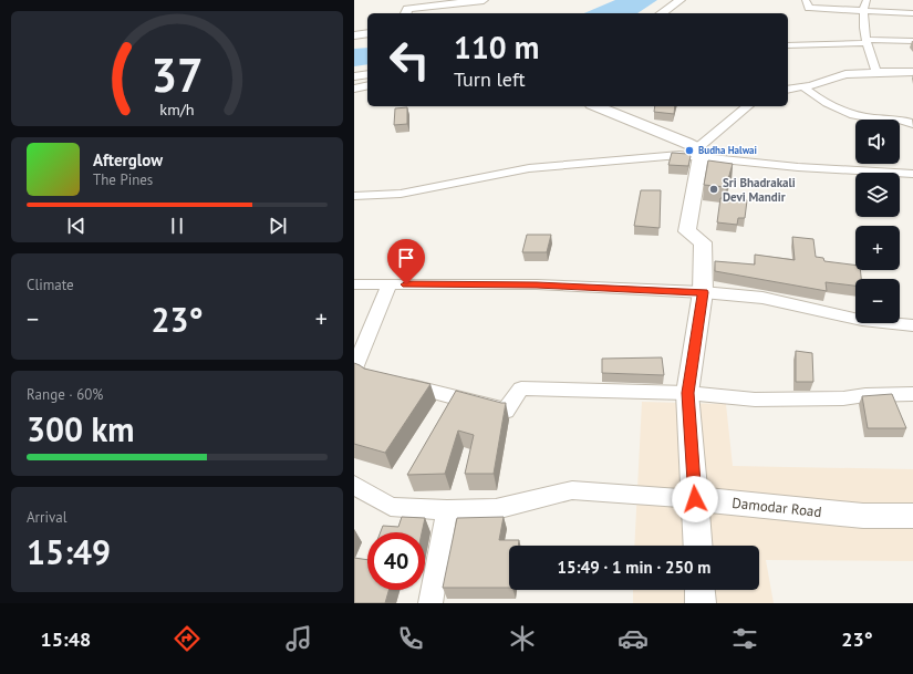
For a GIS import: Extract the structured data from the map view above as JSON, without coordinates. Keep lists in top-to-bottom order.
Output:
{
  "streets": {
    "street": ["Damodar Road"]
  },
  "places": ["Budha Halwai", "Sri Bhadrakali Devi Mandir"],
  "page": {
    "turn": ["110 m", "Turn left"],
    "map_buttons": ["+", "−"],
    "song": ["Afterglow", "The Pines"],
    "tile": [
      "Climate",
      ["Range · 60%", "300 km"],
      ["Arrival", "15:49"]
    ],
    "heat": ["−", "23°", "+"],
    "limit": "40",
    "trip": "15:49 · 1 min · 250 m",
    "tabs": ["15:48", "23°"],
    "gauge": ["37", "km/h"]
  }
}
